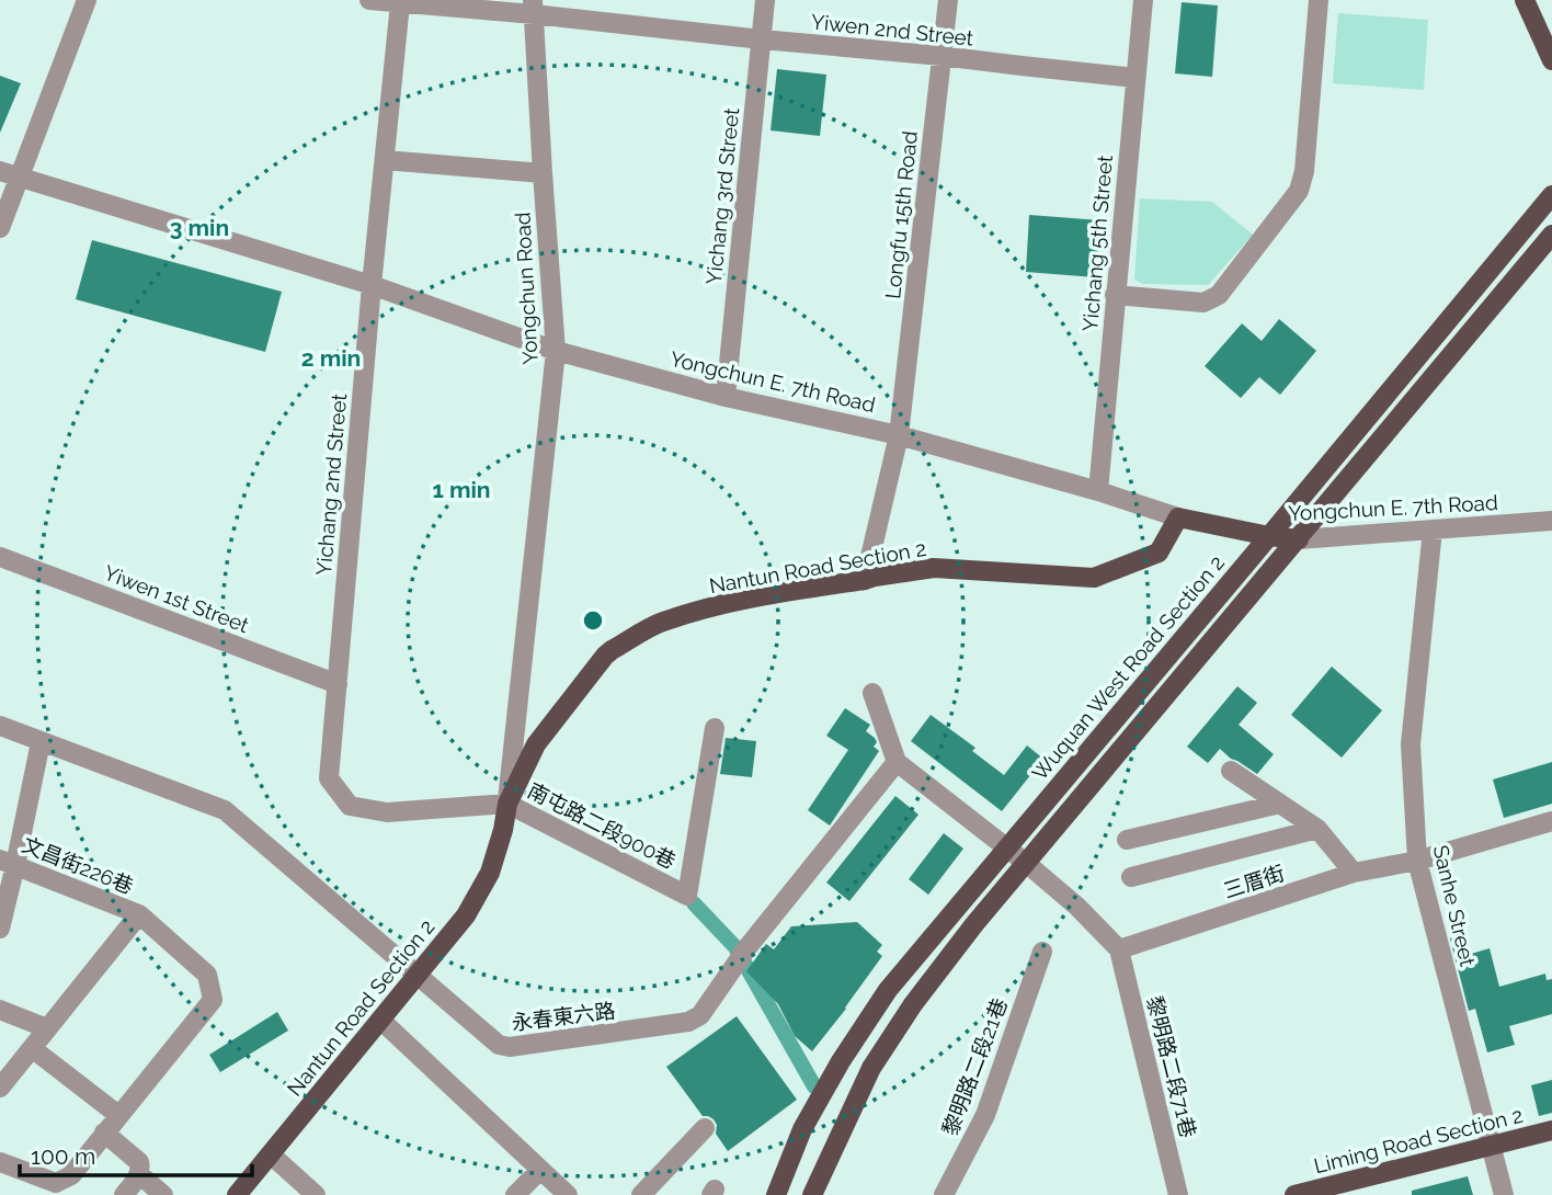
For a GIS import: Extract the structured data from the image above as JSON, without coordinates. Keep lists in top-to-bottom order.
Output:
{
  "streets": {
    "main road": [
      "Yongchun E. 7th Road",
      "Nantun Road Section 2",
      "Wuquan West Road Section 2",
      "Liming Road Section 2"
    ],
    "street": [
      "Yiwen 2nd Street",
      "Yichang 3rd Street",
      "Longfu 15th Road",
      "Yichang 5th Street",
      "Yongchun Road",
      "Yichang 2nd Street",
      "Yiwen 1st Street",
      "南屯路二段900巷",
      "文昌街226巷",
      "三厝街",
      "Sanhe Street",
      "永春東六路",
      "黎明路二段21巷",
      "黎明路二段71巷"
    ]
  },
  "crossings": [
    ["Yiwen 2nd Street", "Yichang 3rd Street"],
    ["Yiwen 2nd Street", "Longfu 15th Road"],
    ["Yiwen 2nd Street", "Yichang 5th Street"],
    ["Yiwen 2nd Street", "Yongchun Road"],
    ["Yiwen 2nd Street", "Yichang 2nd Street"],
    ["Yichang 3rd Street", "Yongchun E. 7th Road"],
    ["Longfu 15th Road", "Yongchun E. 7th Road"],
    ["Longfu 15th Road", "Nantun Road Section 2"],
    ["Yichang 5th Street", "Yongchun E. 7th Road"],
    ["Yongchun Road", "Yongchun E. 7th Road"],
    ["Yongchun Road", "Yichang 2nd Street"],
    ["Yongchun Road", "Nantun Road Section 2"],
    ["Yongchun Road", "南屯路二段900巷"],
    ["Yongchun E. 7th Road", "Yichang 2nd Street"],
    ["Yongchun E. 7th Road", "Nantun Road Section 2"],
    ["Yongchun E. 7th Road", "Wuquan West Road Section 2"],
    ["Yongchun E. 7th Road", "Sanhe Street"],
    ["Yichang 2nd Street", "Nantun Road Section 2"],
    ["Yichang 2nd Street", "Yiwen 1st Street"],
    ["Yichang 2nd Street", "南屯路二段900巷"],
    ["Nantun Road Section 2", "南屯路二段900巷"],
    ["Nantun Road Section 2", "永春東六路"],
    ["三厝街", "Sanhe Street"],
    ["三厝街", "黎明路二段71巷"],
    ["Sanhe Street", "Liming Road Section 2"]
  ],
  "scale_bar": "100 m",
  "rings": ["3 min", "2 min", "1 min"]
}
